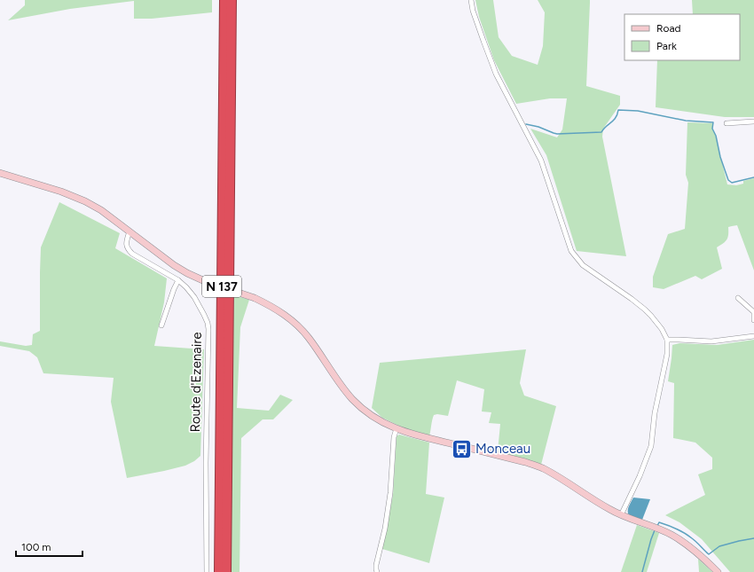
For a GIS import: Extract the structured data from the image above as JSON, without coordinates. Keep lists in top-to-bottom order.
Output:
{
  "streets": {
    "highway": ["N 137"],
    "street": ["Route d'Ezenaire"]
  },
  "places": {
    "bus stop": ["Monceau"]
  },
  "legend": ["Road", "Park"],
  "scale_bar": "100 m"
}
